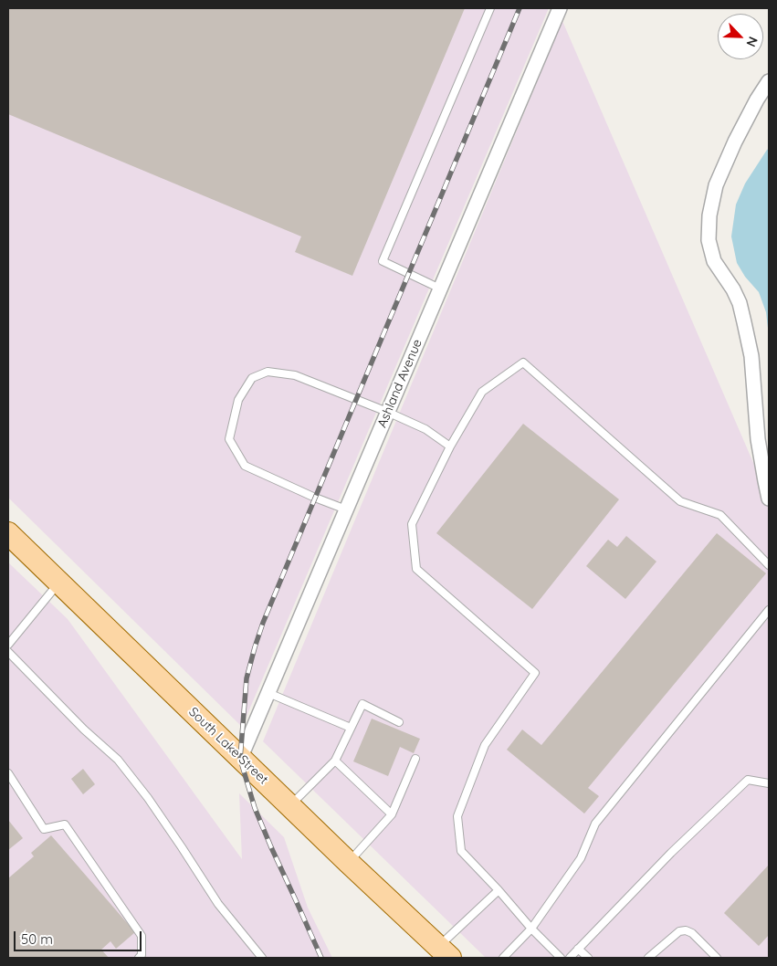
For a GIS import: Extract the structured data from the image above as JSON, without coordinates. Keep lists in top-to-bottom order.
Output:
{
  "streets": {
    "main road": ["South Lake Street"],
    "street": ["Ashland Avenue"]
  },
  "crossings": [
    ["Ashland Avenue", "South Lake Street"]
  ],
  "scale_bar": "50 m",
  "north": "bottom right"
}
